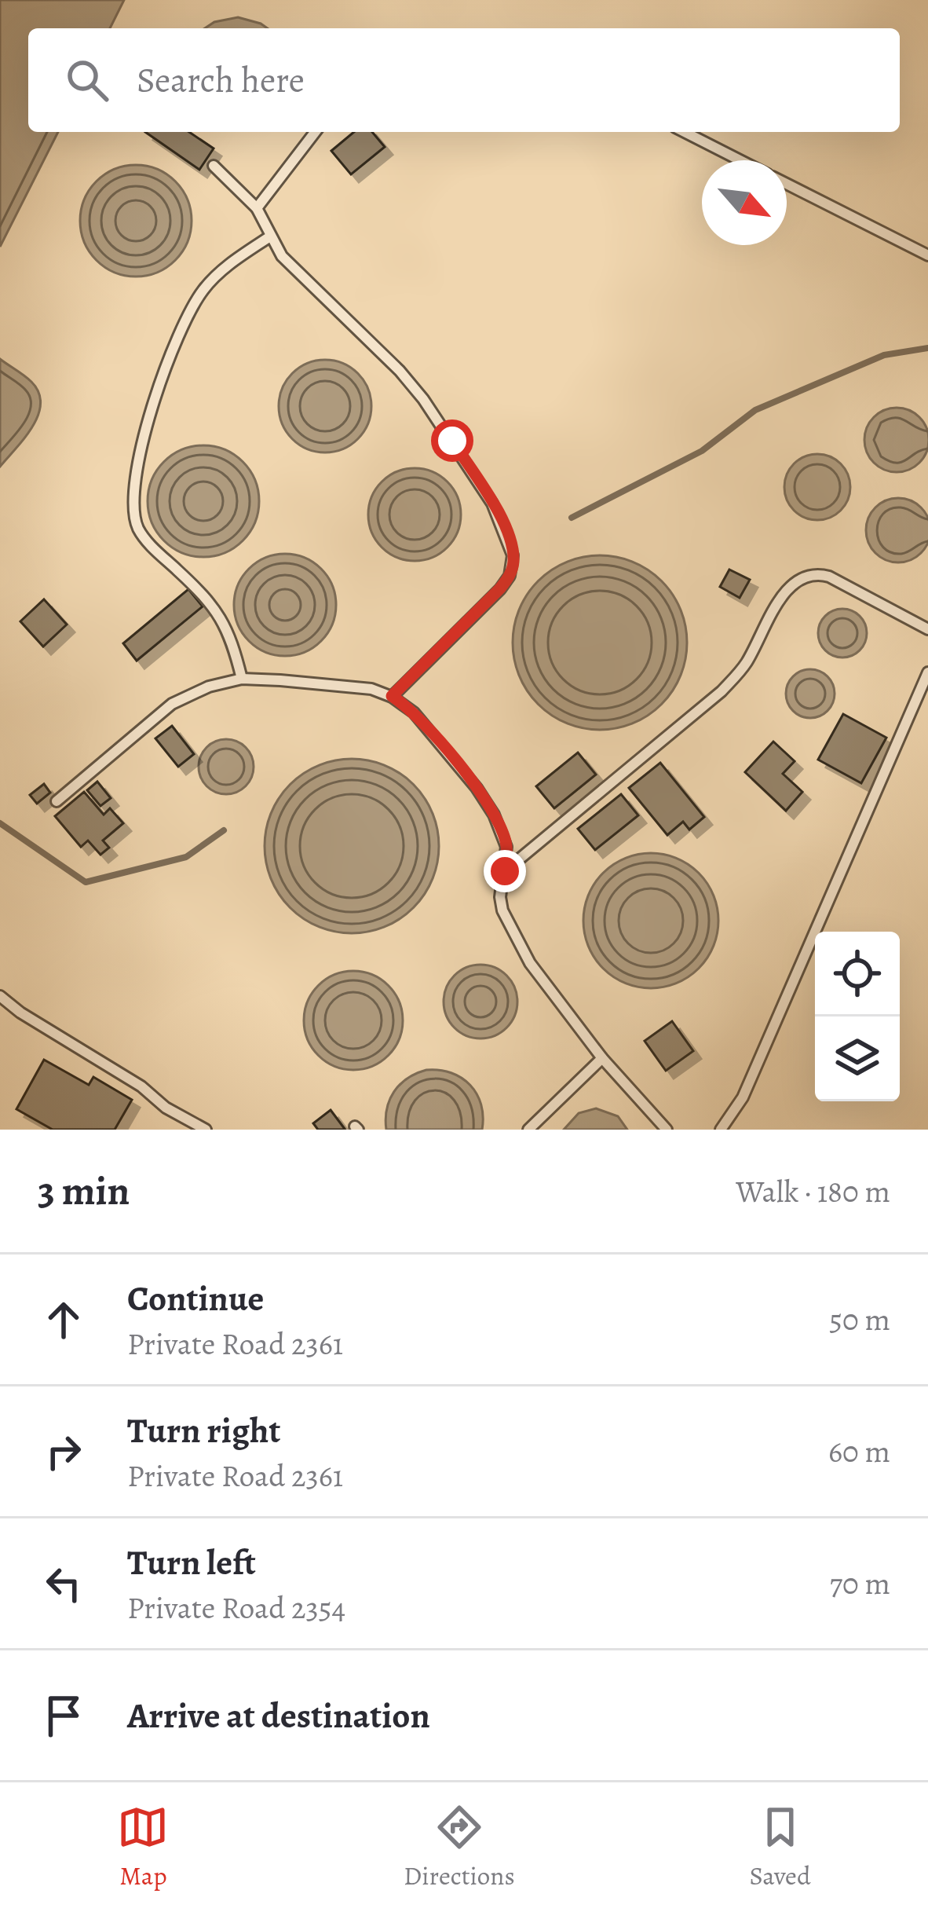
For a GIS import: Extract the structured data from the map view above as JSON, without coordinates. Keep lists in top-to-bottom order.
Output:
{
  "north": "bottom right",
  "page": {
    "search": "Search here",
    "heading": ["3 min", "Walk · 180 m"],
    "list": [
      ["Continue", "Private Road 2361", "50 m"],
      ["Turn right", "Private Road 2361", "60 m"],
      ["Turn left", "Private Road 2354", "70 m"],
      "Arrive at destination"
    ],
    "nav": ["Map", "Directions", "Saved"]
  }
}
